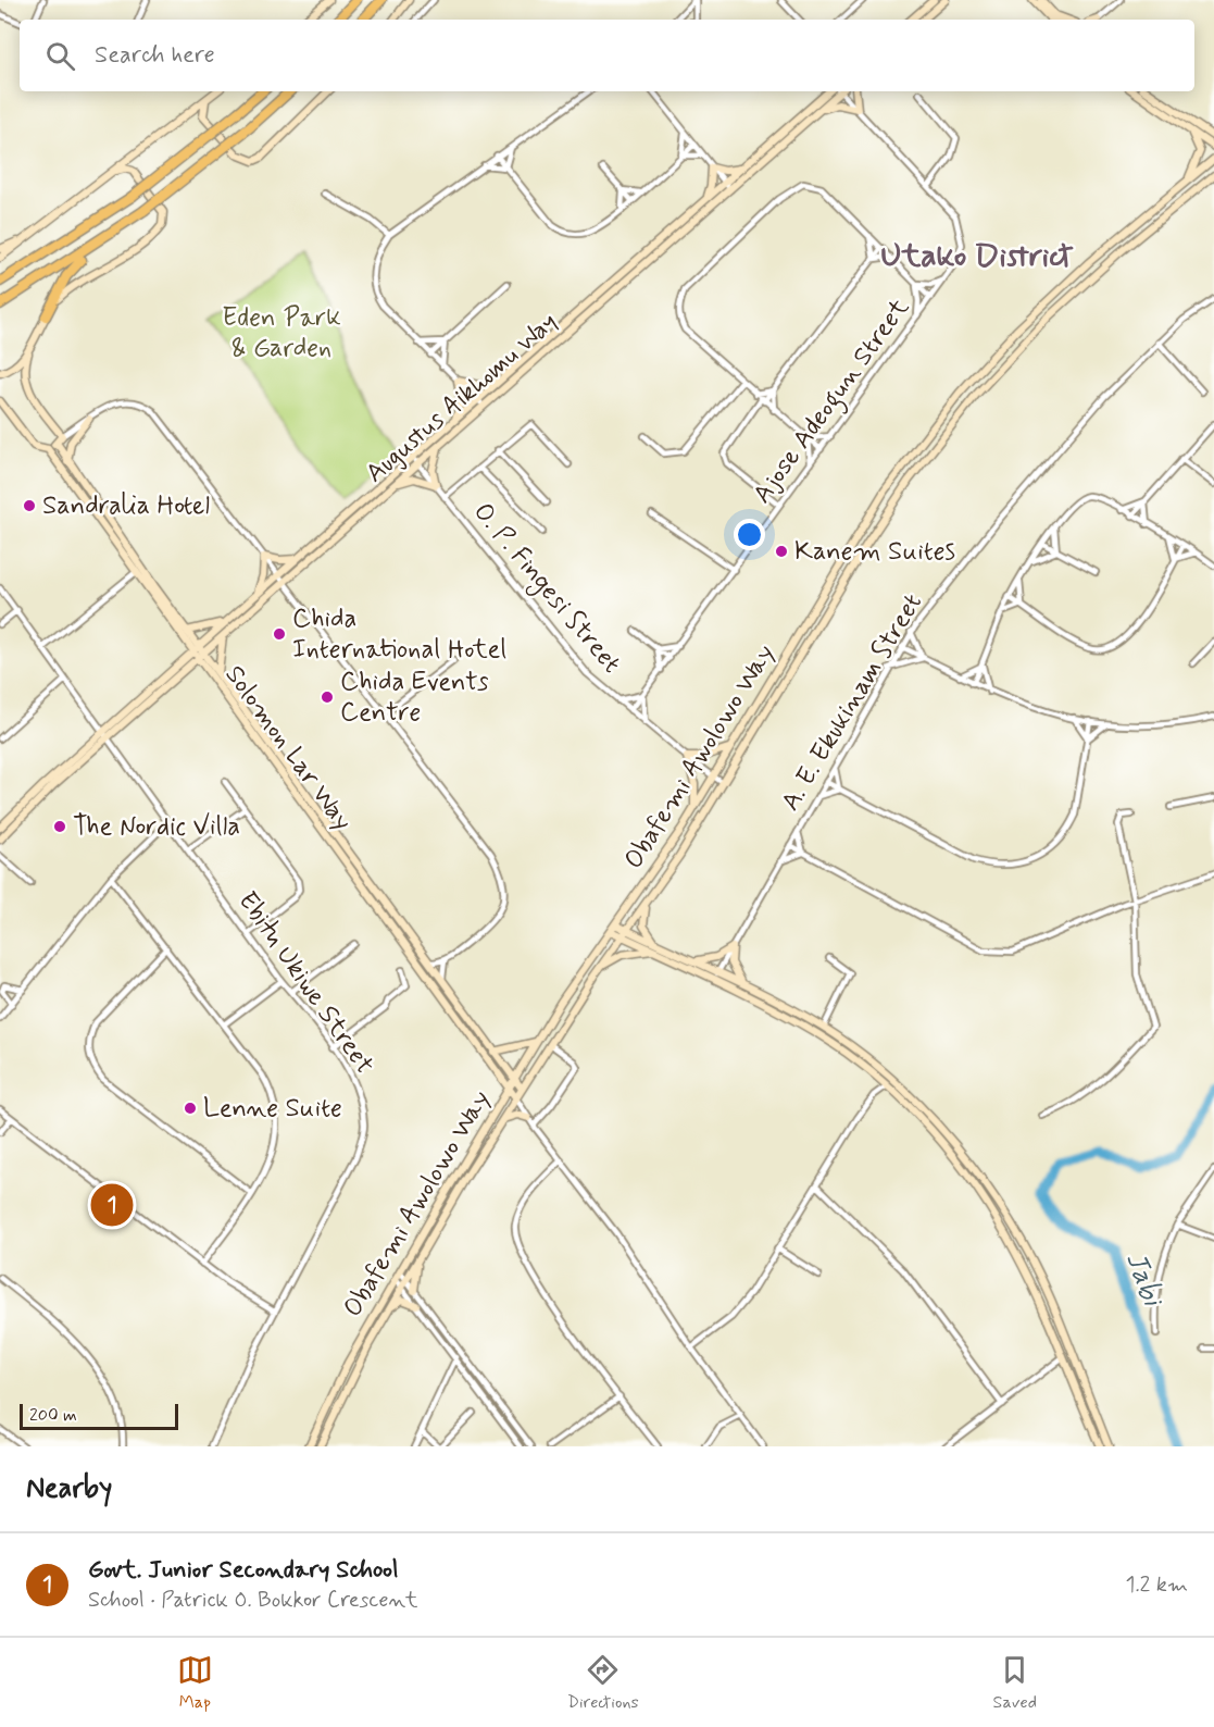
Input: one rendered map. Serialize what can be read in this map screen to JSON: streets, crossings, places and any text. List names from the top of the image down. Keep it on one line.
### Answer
{"streets":{"street":["Augustus Aikhomu Way","Ajose Adeogun Street","O. P. Fingesi Street","A. E. Ekukinam Street","Solomon Lar Way","Obafemi Awolowo Way","Ebitu Ukiwe Street"]},"crossings":[["Augustus Aikhomu Way","O. P. Fingesi Street"],["Augustus Aikhomu Way","Solomon Lar Way"],["Augustus Aikhomu Way","Ebitu Ukiwe Street"],["Ajose Adeogun Street","O. P. Fingesi Street"],["O. P. Fingesi Street","Obafemi Awolowo Way"],["Solomon Lar Way","Obafemi Awolowo Way"]],"districts":["Utako District"],"water":["Jabi"],"parks":["Eden Park & Garden"],"places":["Sandralia Hotel","Kanem Suites","Chida International Hotel","Chida Events Centre","The Nordic Villa","Lenne Suite"],"scale_bar":"200 m","page":{"search":"Search here","pins":"1","scale":"200 m","heading":"Nearby","list":[{"mark":"1","name":"Govt. Junior Secondary School","note":"School · Patrick O. Bokkor Crescent","value":"1.2 km"}],"nav":["Map","Directions","Saved"]}}
